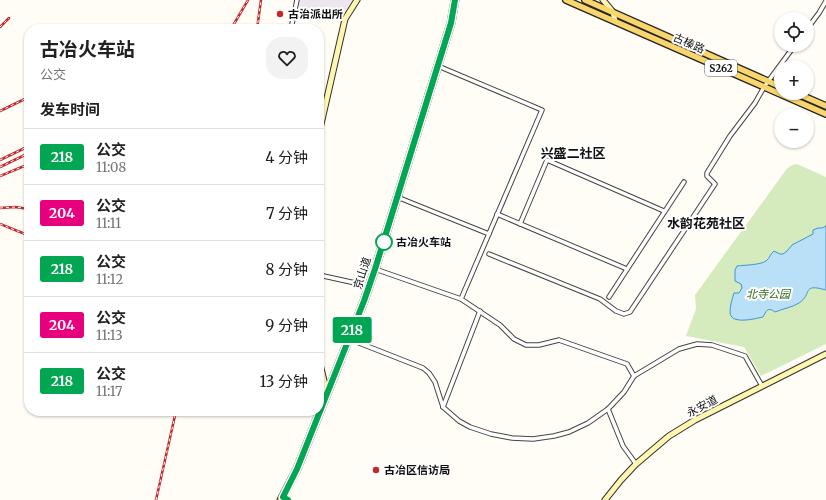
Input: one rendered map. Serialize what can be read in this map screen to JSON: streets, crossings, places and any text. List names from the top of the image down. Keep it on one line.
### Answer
{"streets":{"highway":["京山道"],"main road":["古榛路","S262","永安道"]},"districts":["兴盛二社区","水韵花苑社区"],"parks":["北寺公园"],"places":["古治派出所","古冶火车站","古冶区信访局"],"lines":["bus line 218"],"page":{"on_map":"218","map_buttons":["+","−"],"heading":[["古冶火车站","公交"],"发车时间"],"list":[{"mark":"218","name":"公交","note":"11:08","value":"4 分钟"},{"mark":"204","name":"公交","note":"11:11","value":"7 分钟"},{"mark":"218","name":"公交","note":"11:12","value":"8 分钟"},{"mark":"204","name":"公交","note":"11:13","value":"9 分钟"},{"mark":"218","name":"公交","note":"11:17","value":"13 分钟"}]}}
